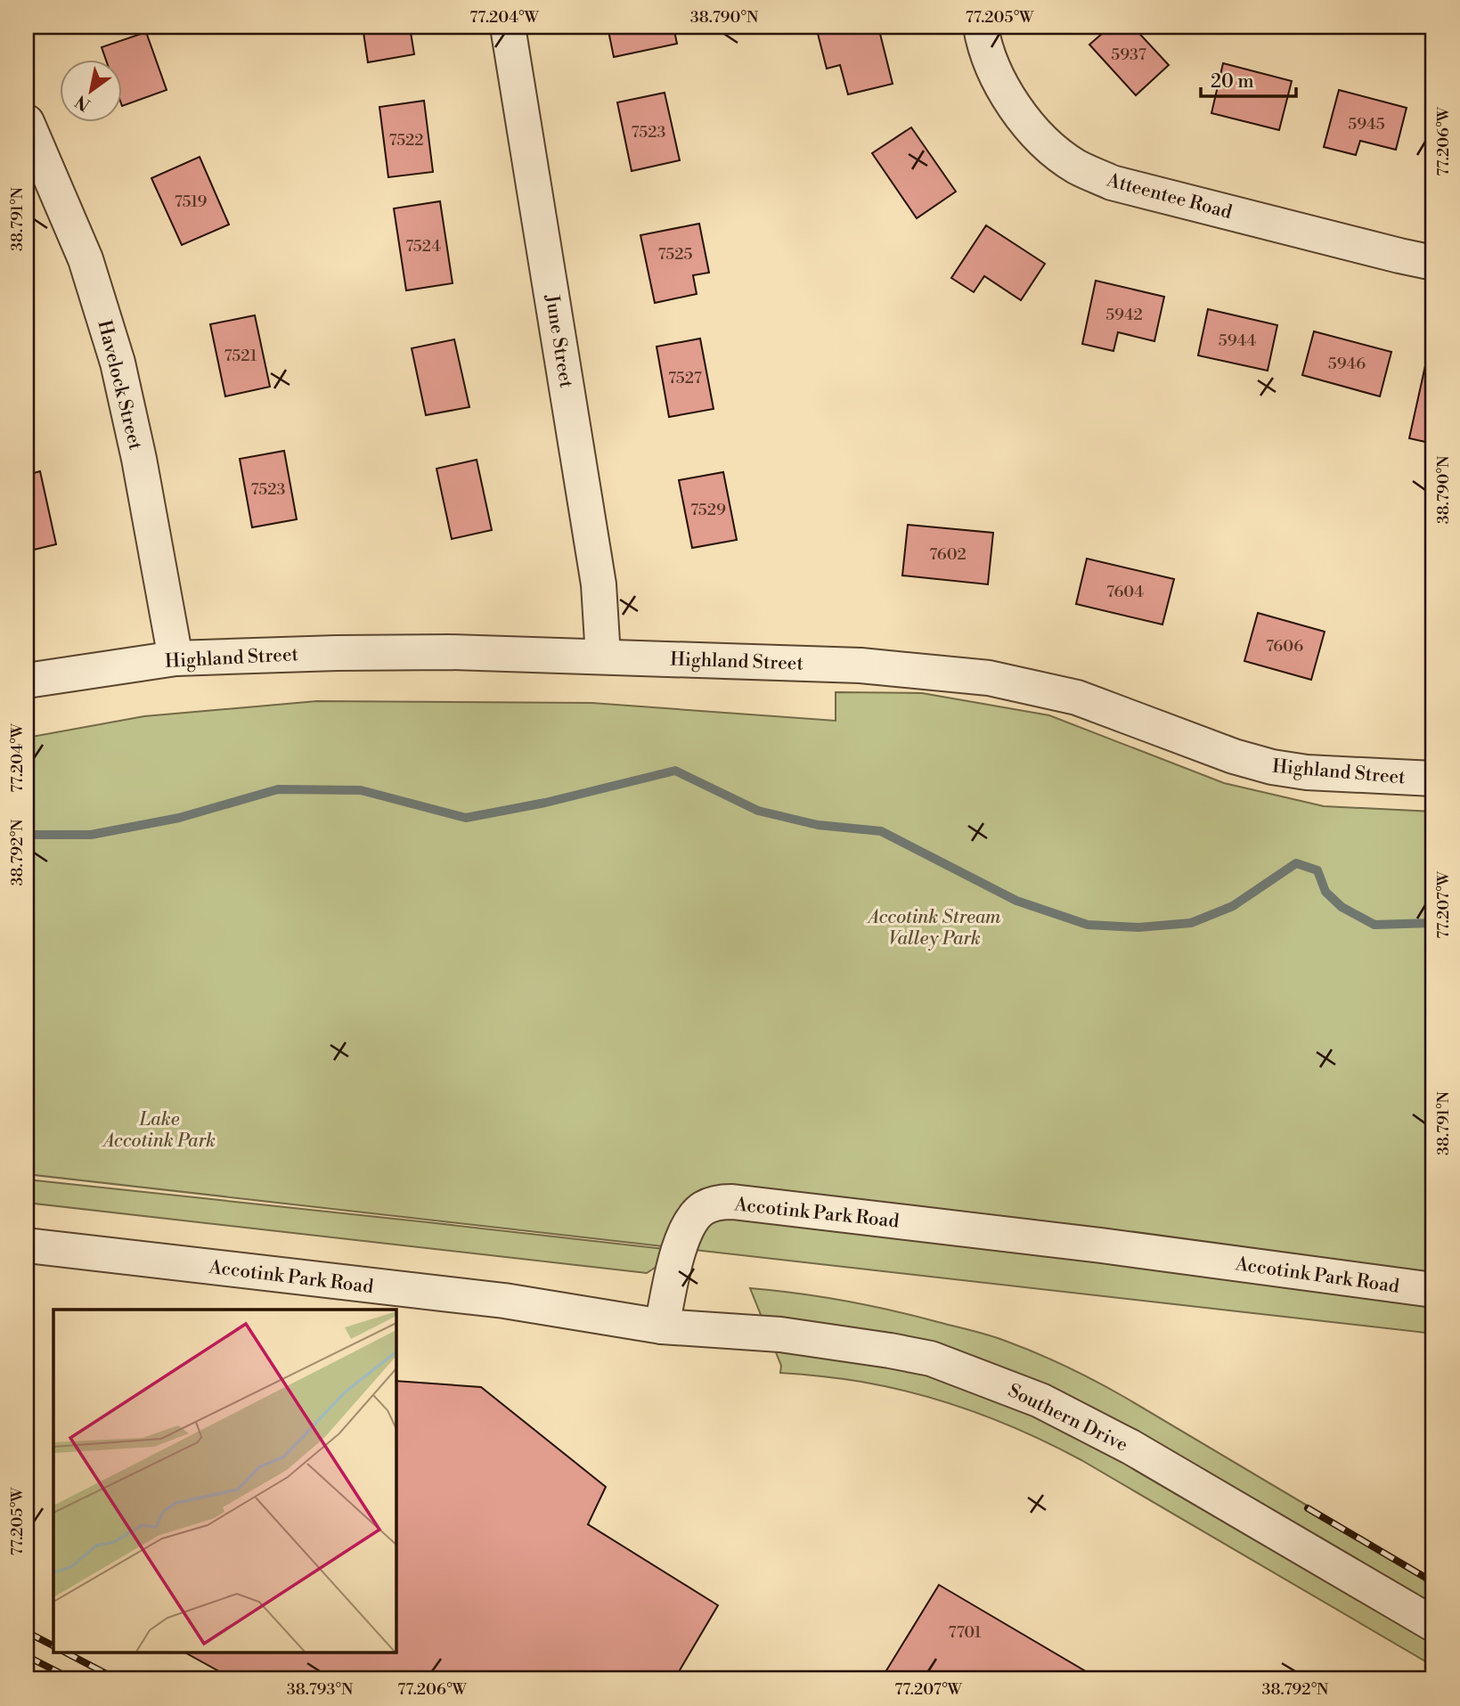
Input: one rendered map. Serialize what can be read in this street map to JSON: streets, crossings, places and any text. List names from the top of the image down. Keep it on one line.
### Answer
{"streets":{"street":["Atteentee Road","June Street","Havelock Street","Highland Street","Accotink Park Road","Southern Drive"]},"crossings":[["June Street","Highland Street"],["Havelock Street","Highland Street"],["Accotink Park Road","Southern Drive"]],"parks":["Accotink Stream Valley Park","Lake Accotink Park"],"house_numbers":["5937","5945","7523","7522","7519","7524","7525","5942","5944","7521","5946","7527","7523","7529","7602","7604","7606","7701"],"scale_bar":"20 m","north":"bottom left","coordinates":["77.204°W","38.790°N","77.205°W","77.206°W","38.791°N","38.792°N","77.207°W","38.793°N"]}
